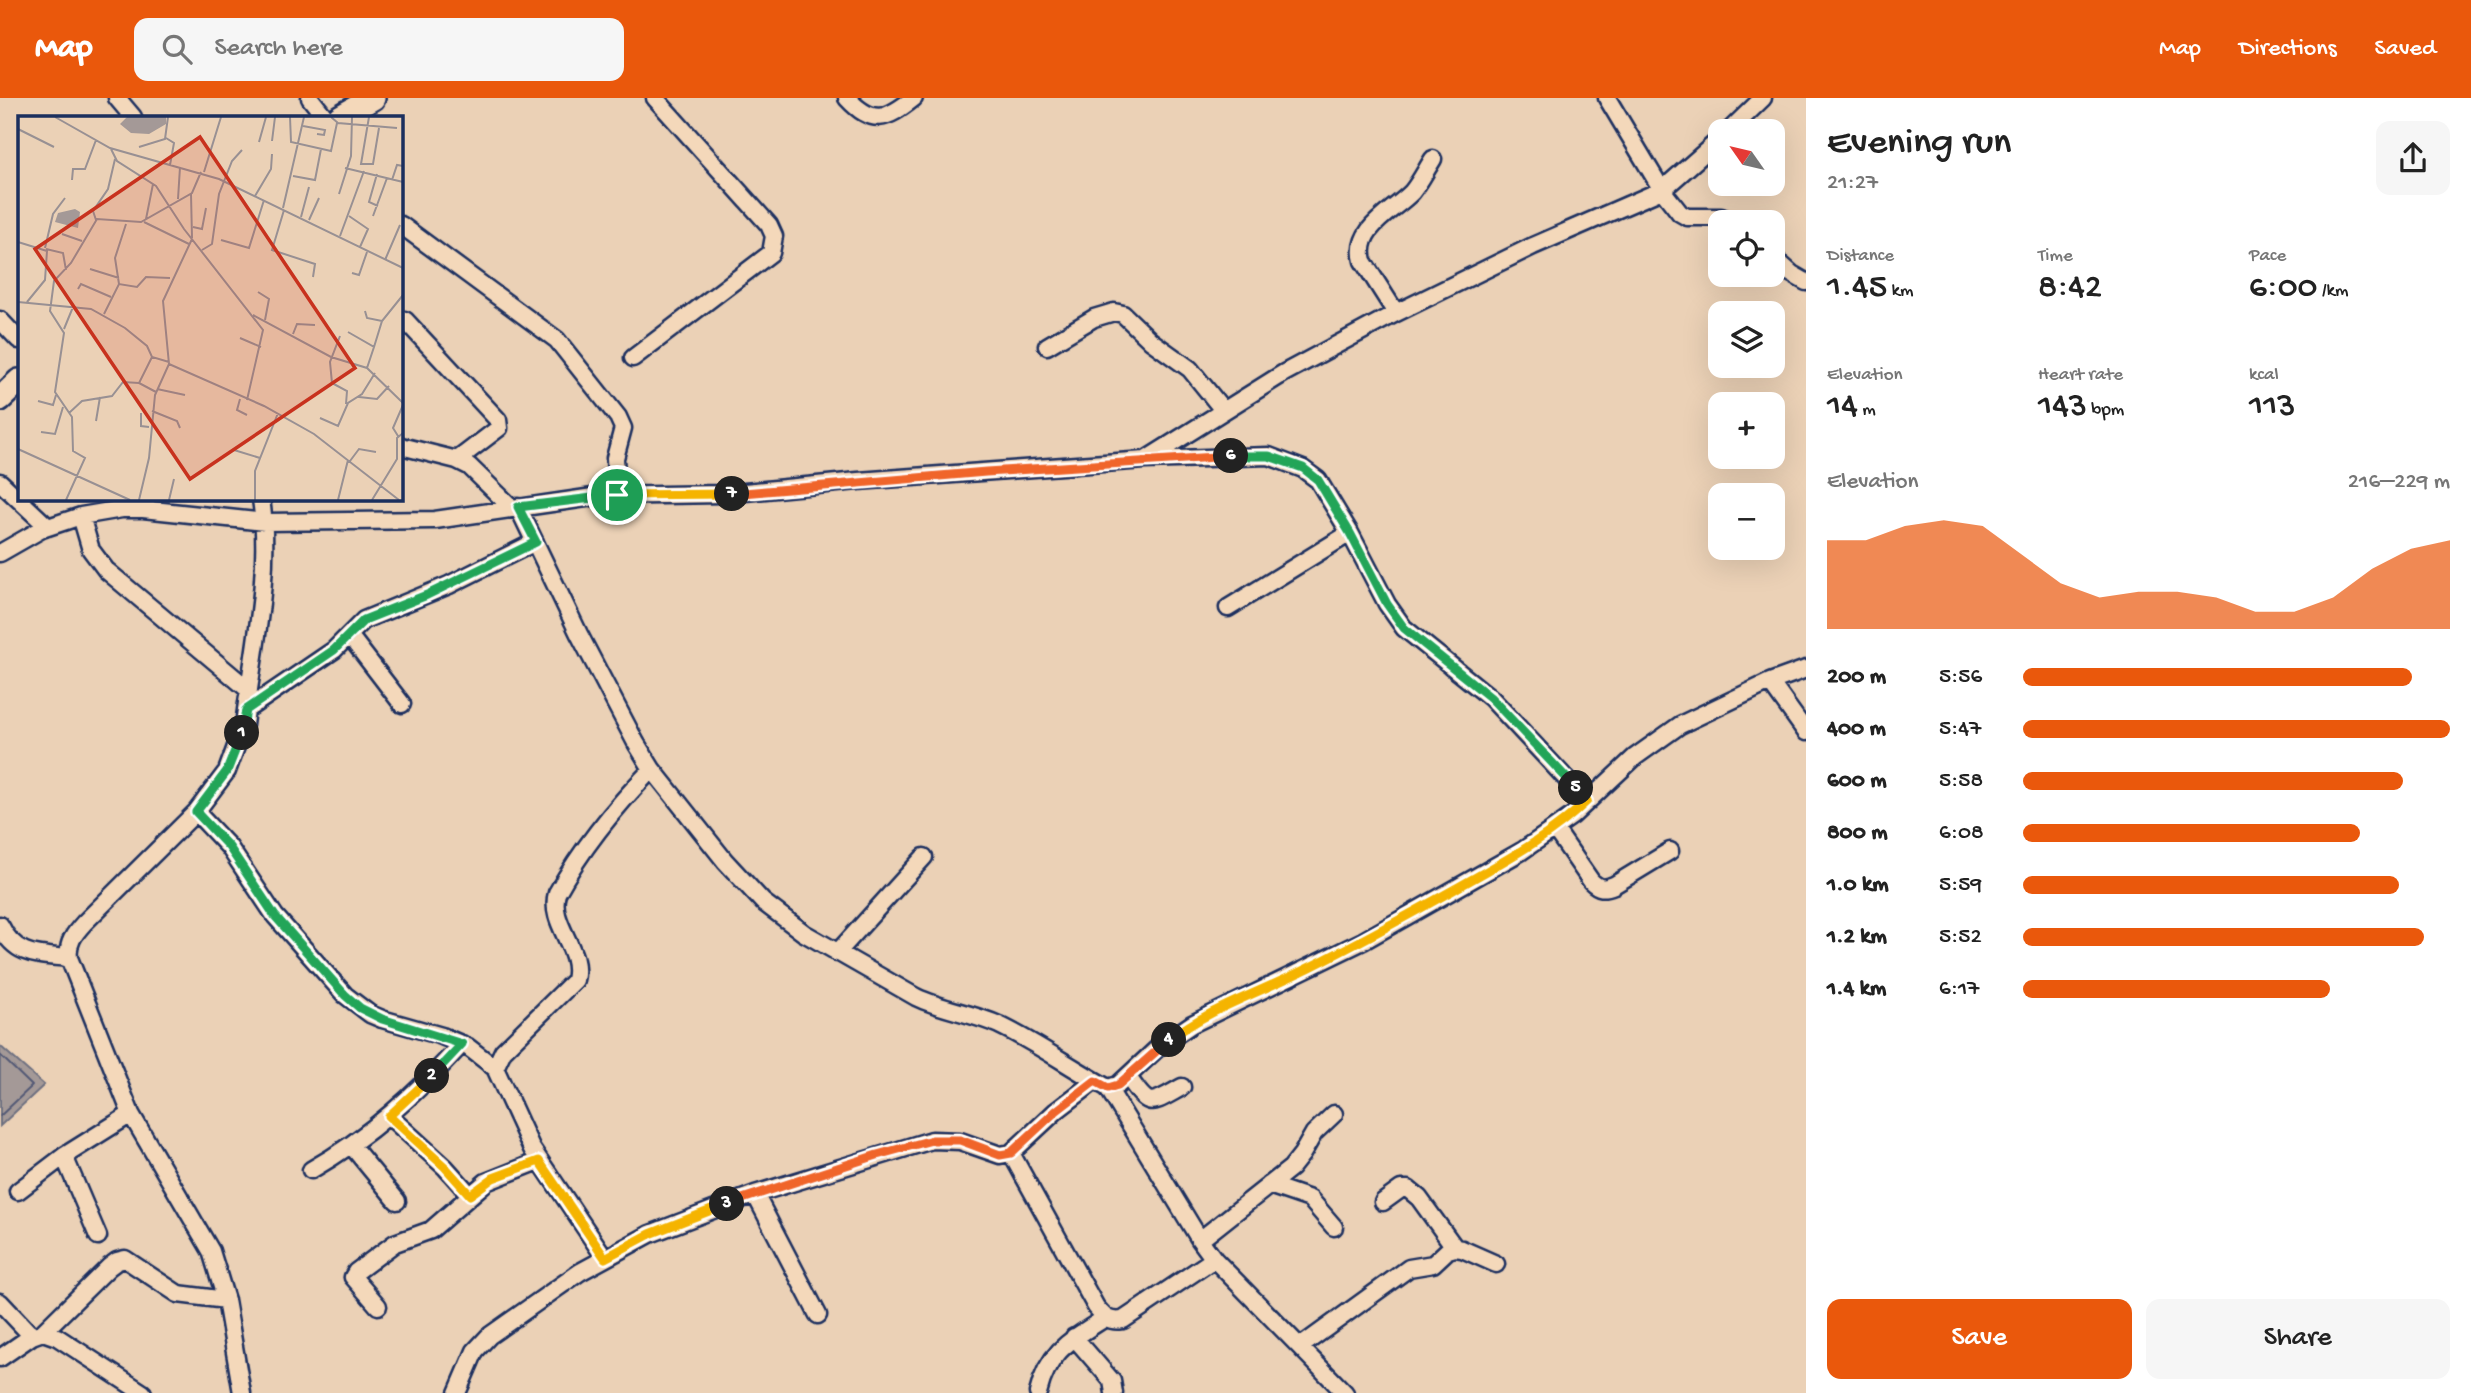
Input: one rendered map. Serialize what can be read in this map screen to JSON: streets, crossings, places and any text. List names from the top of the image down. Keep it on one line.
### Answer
{"north":"top left","page":{"header":"Map","search":"Search here","nav":["Map","Directions","Saved"],"heading":["Evening run","21:27"],"map_buttons":["+","−"],"stats":[["Distance","1.45 km"],["Time","8:42"],["Pace","6:00 /km"],["Elevation","14 m"],["Heart rate","143 bpm"],["kcal","113"]],"pins":["6","7","1","5","4","2","3"],"chart":["Elevation","216–229 m"],"list":[{"name":"200 m","note":"5:56"},{"name":"400 m","note":"5:47"},{"name":"600 m","note":"5:58"},{"name":"800 m","note":"6:08"},{"name":"1.0 km","note":"5:59"},{"name":"1.2 km","note":"5:52"},{"name":"1.4 km","note":"6:17"}],"buttons":["Save","Share"]}}
